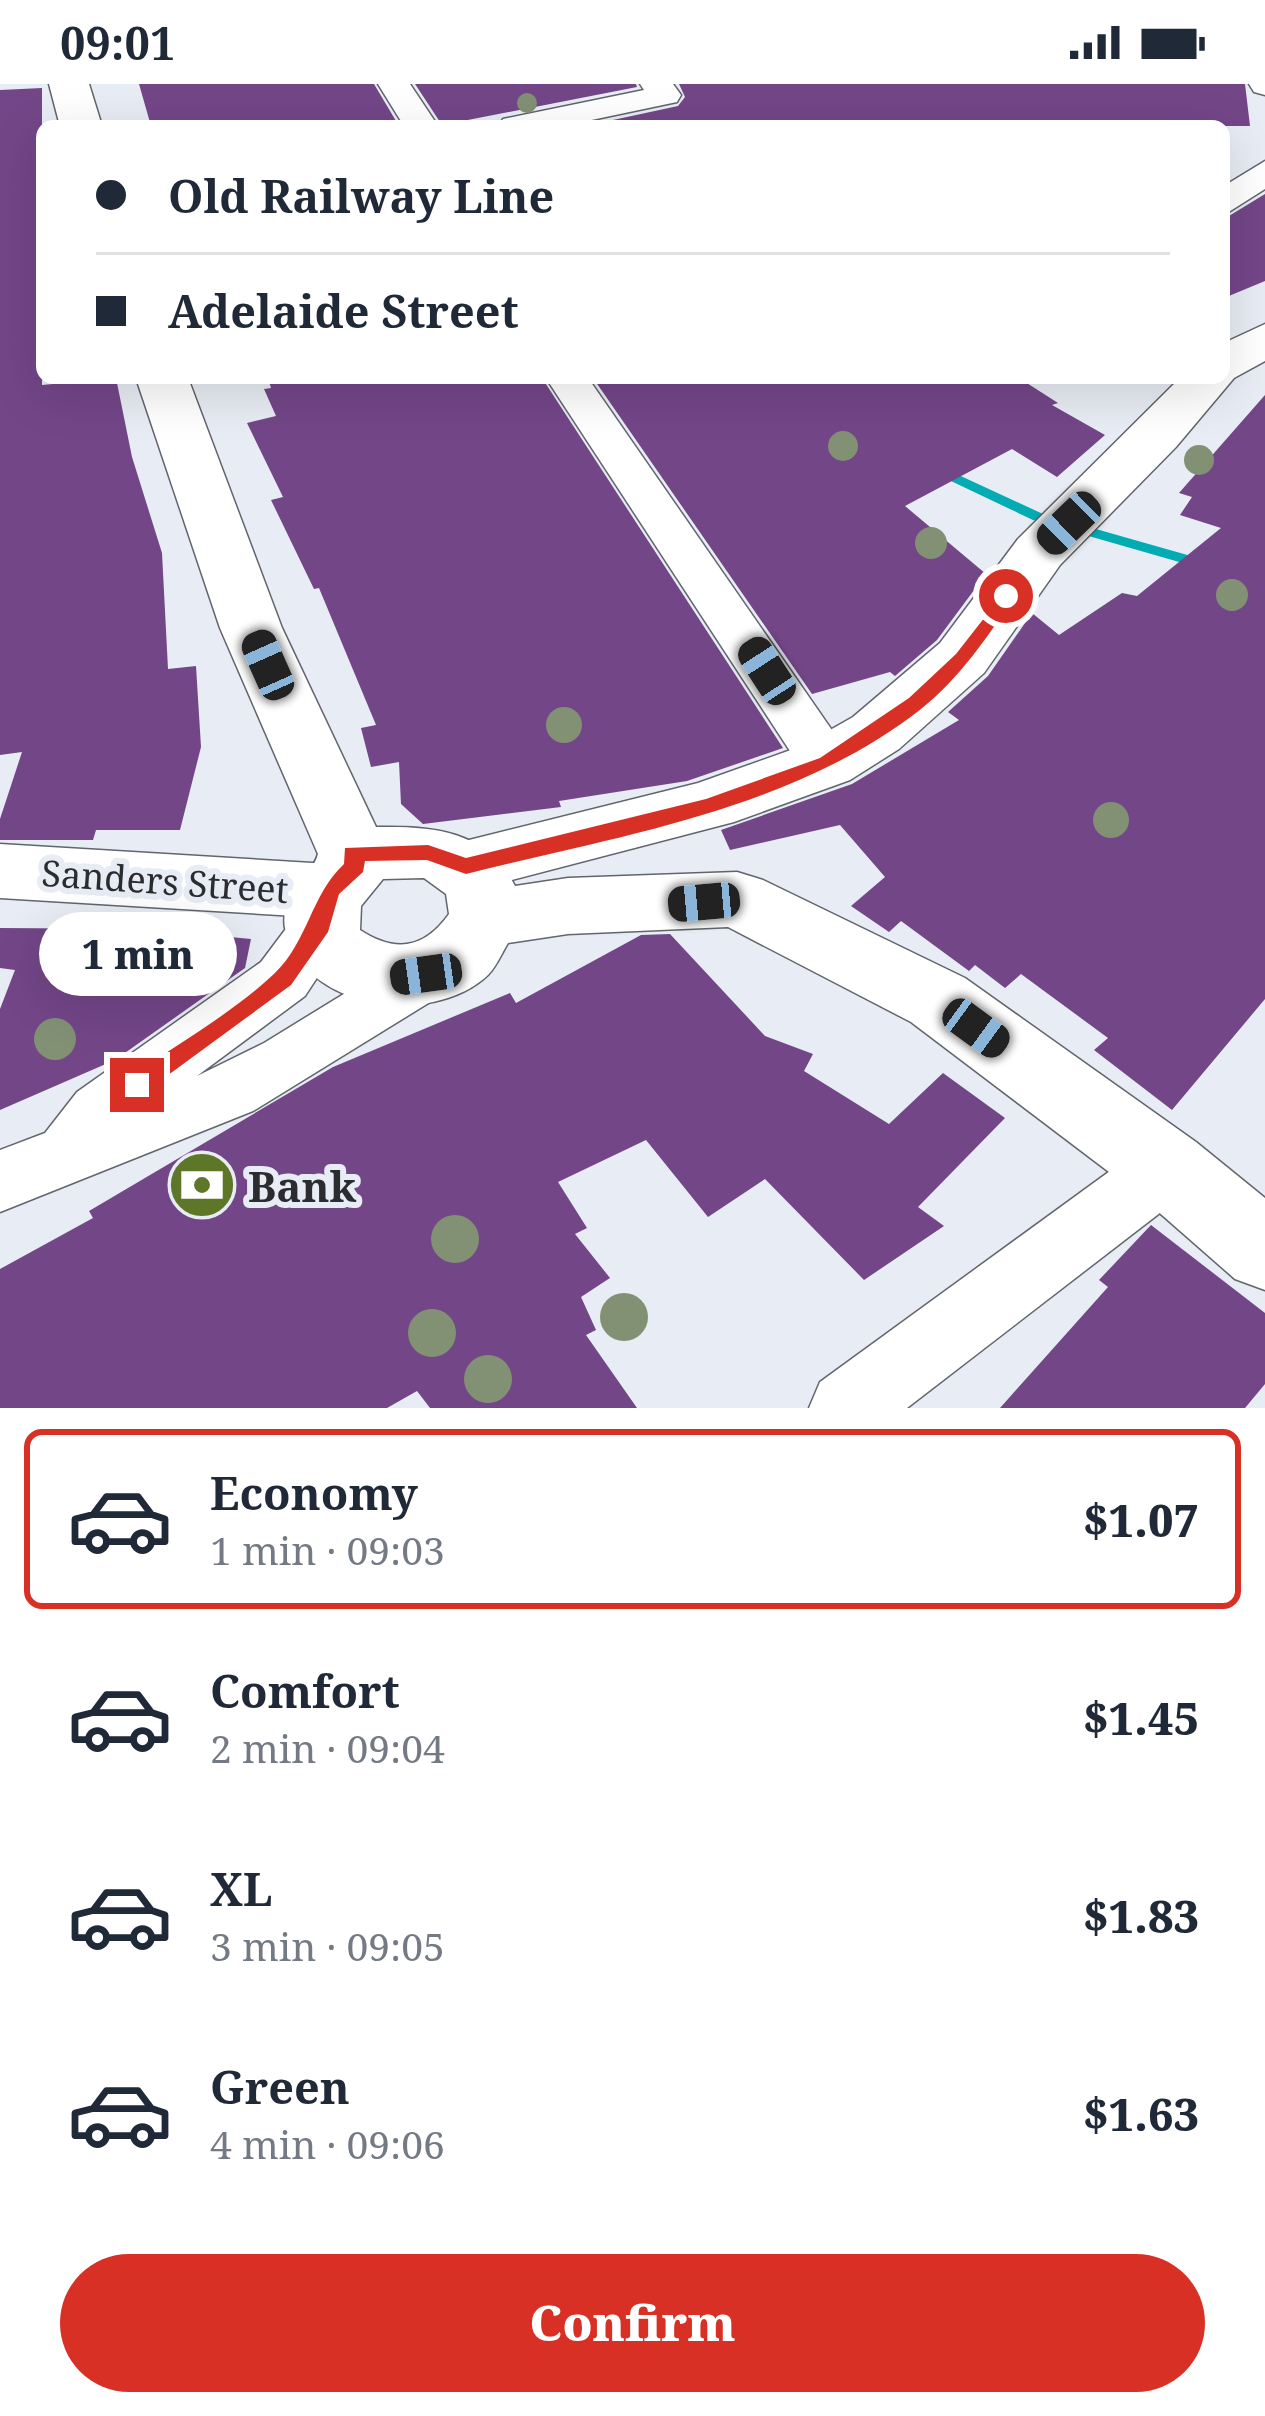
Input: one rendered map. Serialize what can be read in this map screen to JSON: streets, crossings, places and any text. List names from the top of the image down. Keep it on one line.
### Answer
{"streets":{"main road":["Sanders Street"]},"places":{"bank":["Bank"]},"page":{"status":"09:01","banner":["Old Railway Line","Adelaide Street"],"bubble":"1 min","list":[{"name":"Economy","note":"1 min · 09:03","value":"$1.07"},{"name":"Comfort","note":"2 min · 09:04","value":"$1.45"},{"name":"XL","note":"3 min · 09:05","value":"$1.83"},{"name":"Green","note":"4 min · 09:06","value":"$1.63"}],"buttons":"Confirm"}}
